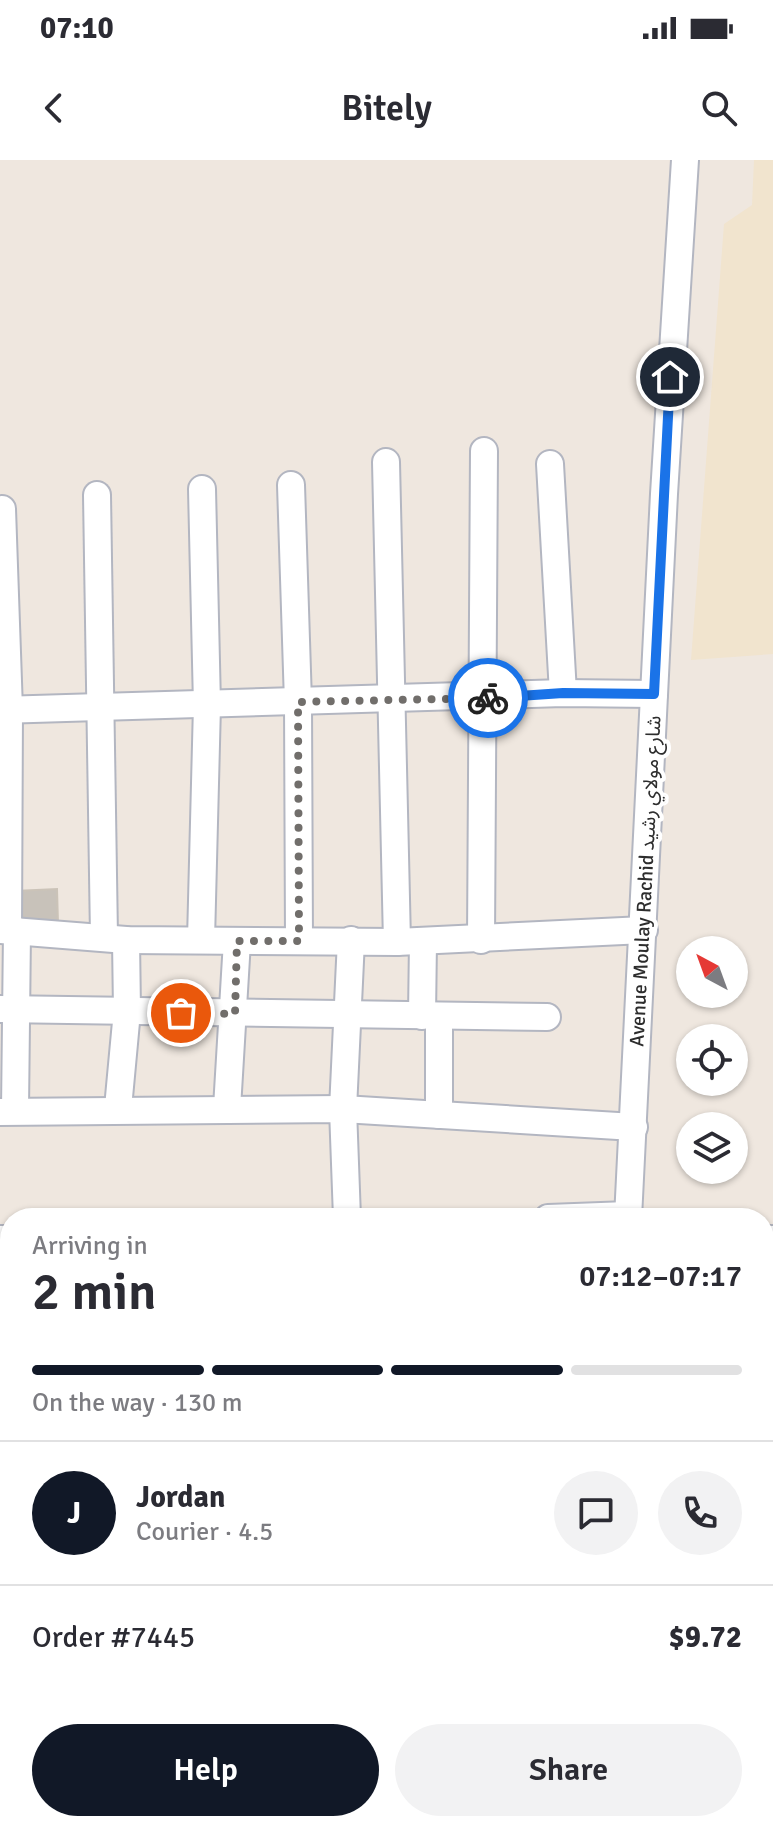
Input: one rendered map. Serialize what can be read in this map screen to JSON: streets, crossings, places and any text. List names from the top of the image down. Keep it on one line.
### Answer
{"streets":{"street":["Avenue Moulay Rachid شارع مولاي رشيد"]},"north":"top left","page":{"status":"07:10","header":"Bitely","heading":["2 min","Arriving in","07:12–07:17"],"panel":["Jordan","Courier · 4.5","Order #7445","$9.72"],"bar":"On the way · 130 m","round":"J","buttons":["Help","Share"]}}
